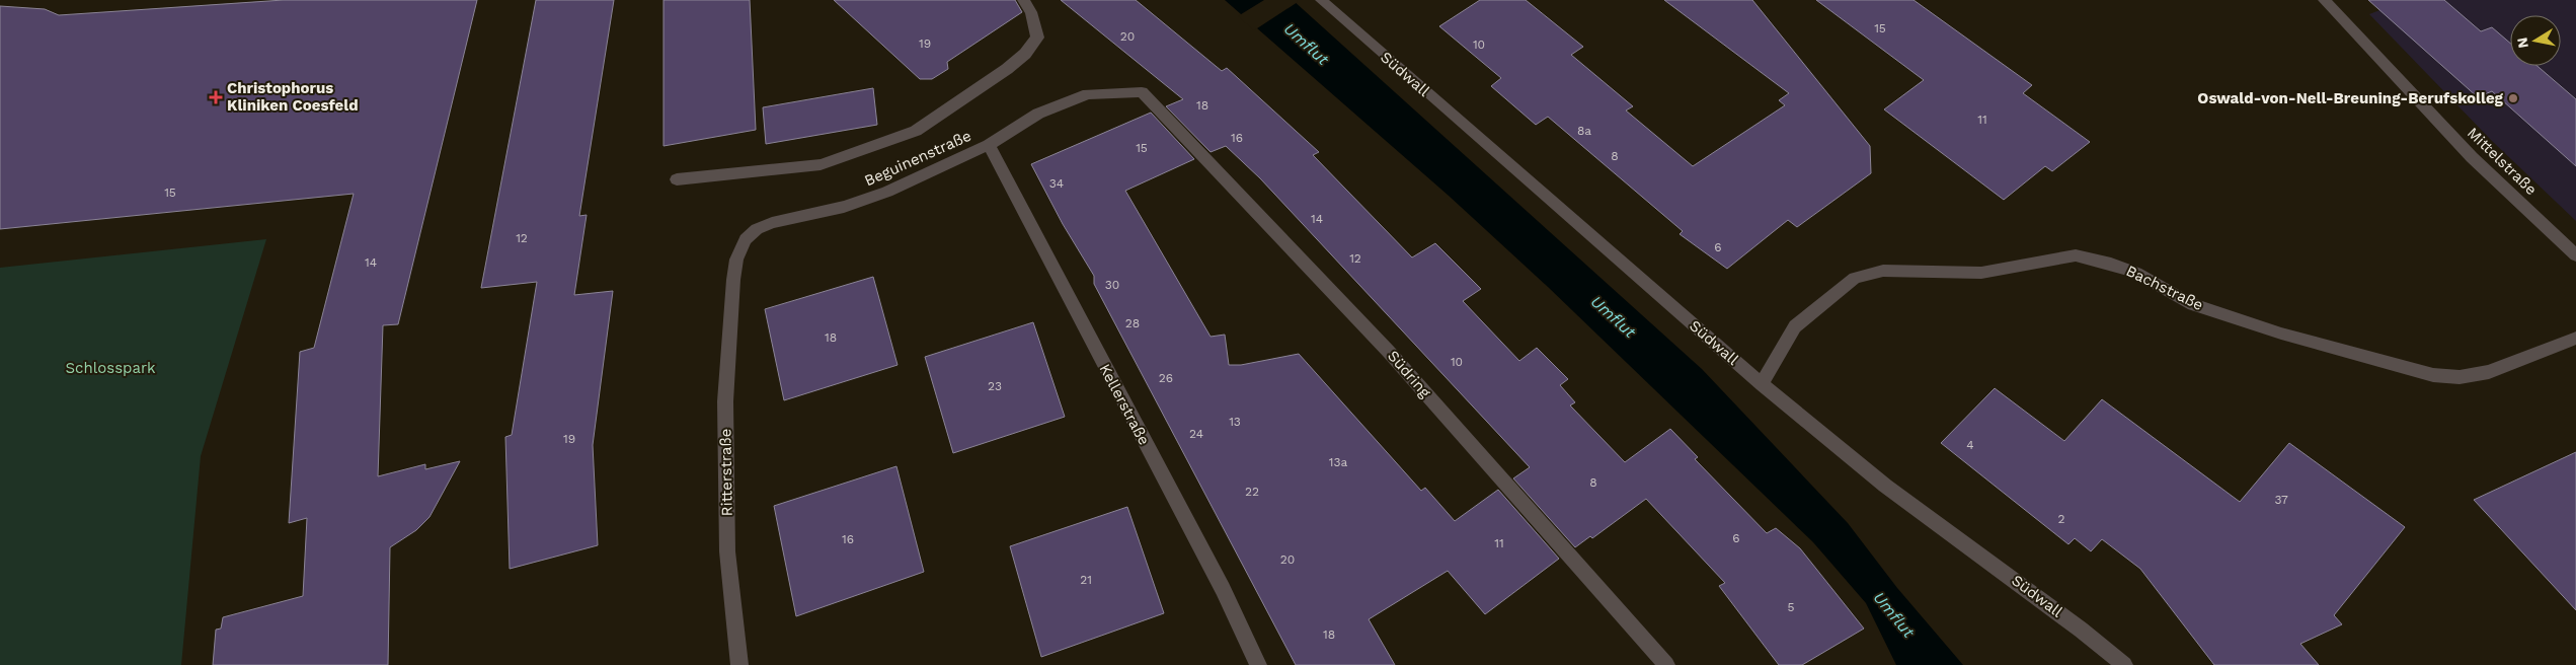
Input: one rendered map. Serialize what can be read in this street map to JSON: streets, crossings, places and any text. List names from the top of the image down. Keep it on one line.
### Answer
{"streets":{"street":["Südwall","Beguinenstraße","Mittelstraße","Bachstraße","Südring","Kellerstraße","Ritterstraße"]},"crossings":[["Südwall","Bachstraße"],["Beguinenstraße","Südring"],["Beguinenstraße","Kellerstraße"],["Beguinenstraße","Ritterstraße"]],"water":["Umflut"],"parks":["Schlosspark"],"places":{"health":["Christophorus Kliniken Coesfeld"],"other":["Oswald-von-Nell-Breuning-Berufskolleg"]},"house_numbers":["15","20","19","10","18","11","8a","16","15","8","34","15","14","12","6","12","14","30","28","18","10","26","23","13","24","19","4","13a","8","22","37","2","6","16","11","20","21","5","18"],"north":"left"}
